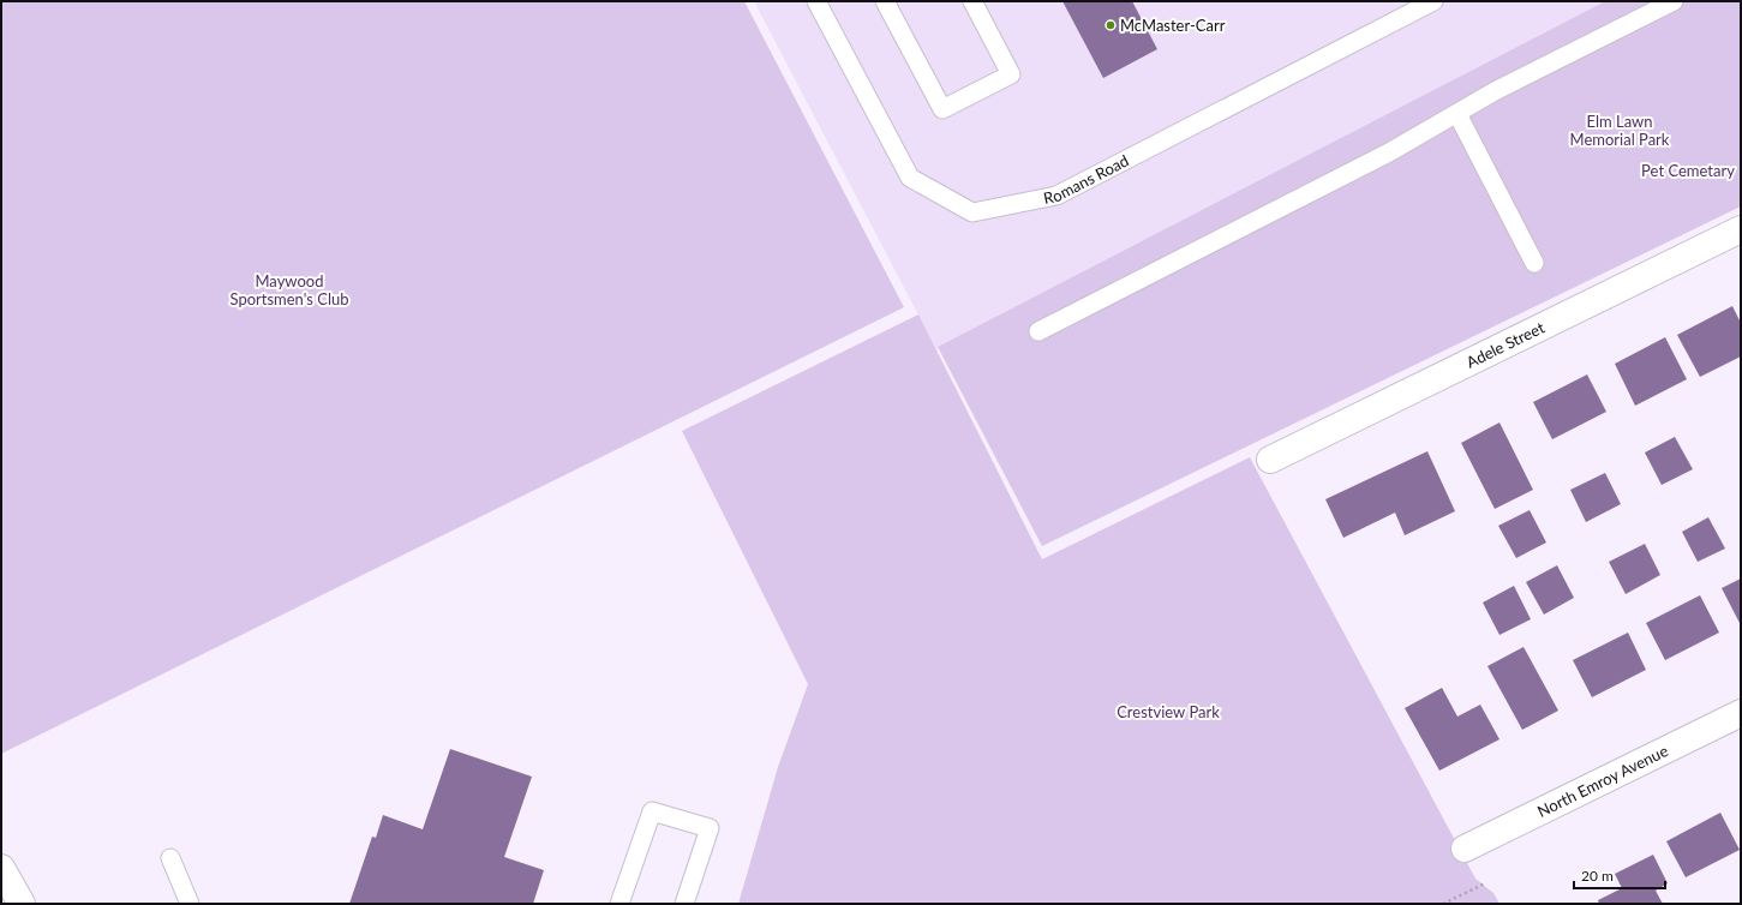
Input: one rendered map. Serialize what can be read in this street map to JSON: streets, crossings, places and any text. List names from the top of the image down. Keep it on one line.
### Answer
{"streets":{"street":["Adele Street","North Emroy Avenue"],"lane":["Romans Road"]},"parks":["Elm Lawn Memorial Park","Pet Cemetary","Maywood Sportsmen's Club","Crestview Park"],"places":["McMaster-Carr"],"scale_bar":"20 m"}
